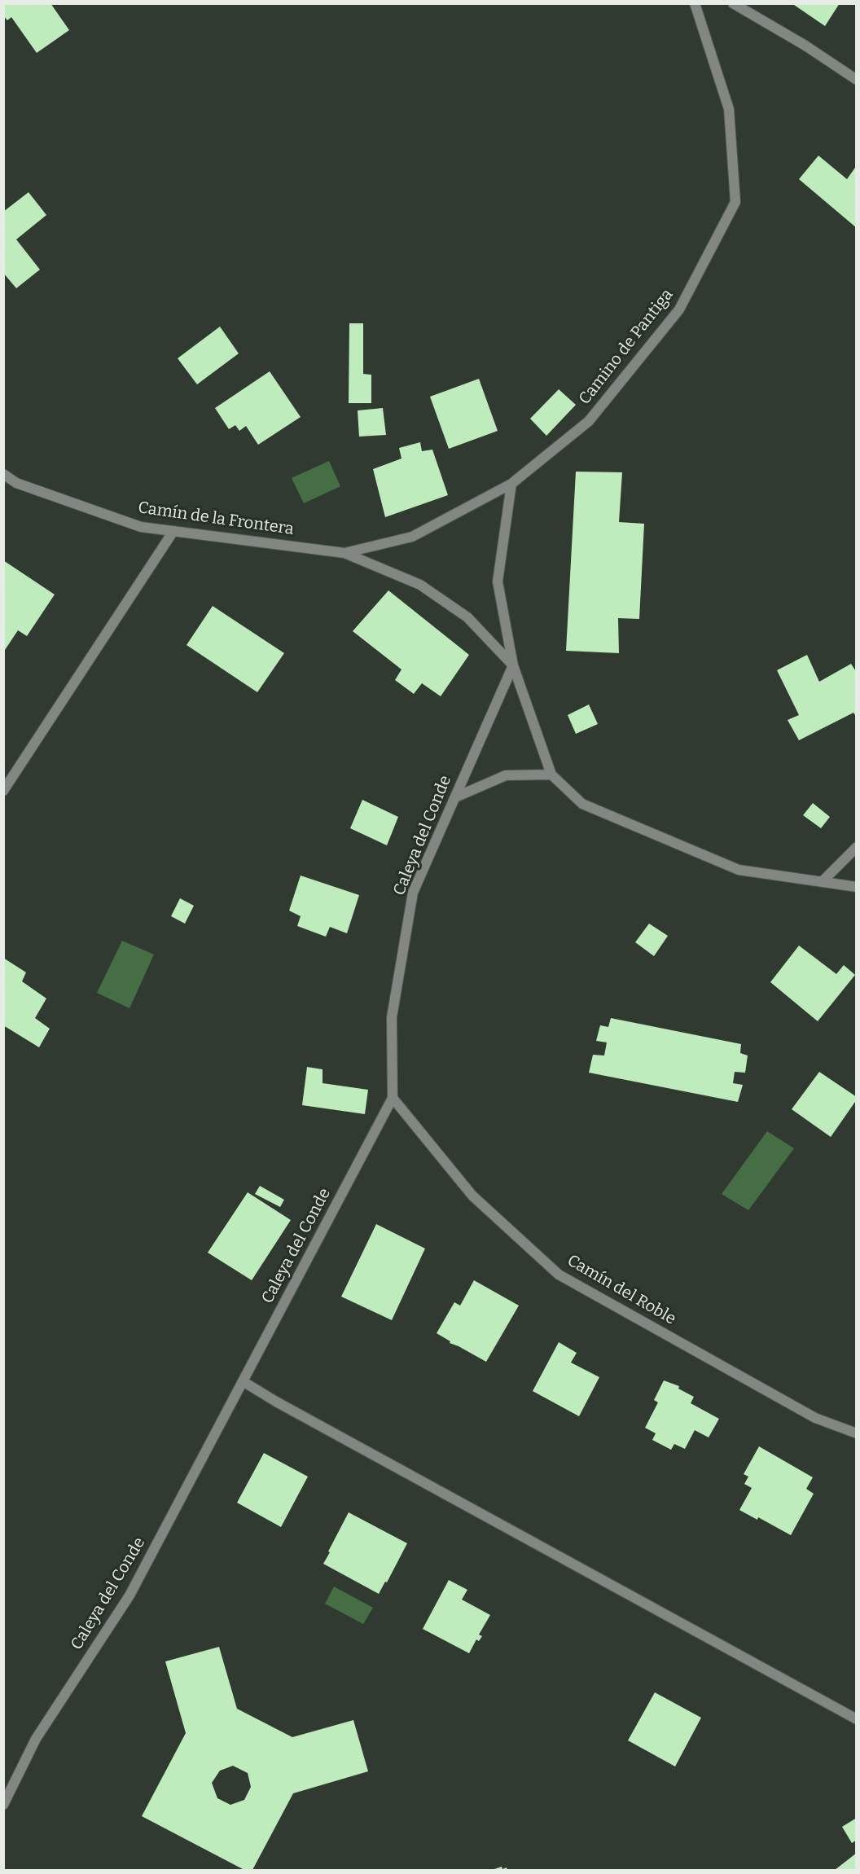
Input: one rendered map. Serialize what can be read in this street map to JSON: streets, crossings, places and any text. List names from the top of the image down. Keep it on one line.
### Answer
{"streets":{"street":["Camino de Pantiga","Camín de la Frontera","Caleya del Conde","Camín del Roble"]},"crossings":[["Camino de Pantiga","Camín de la Frontera"],["Caleya del Conde","Camín del Roble"]]}
